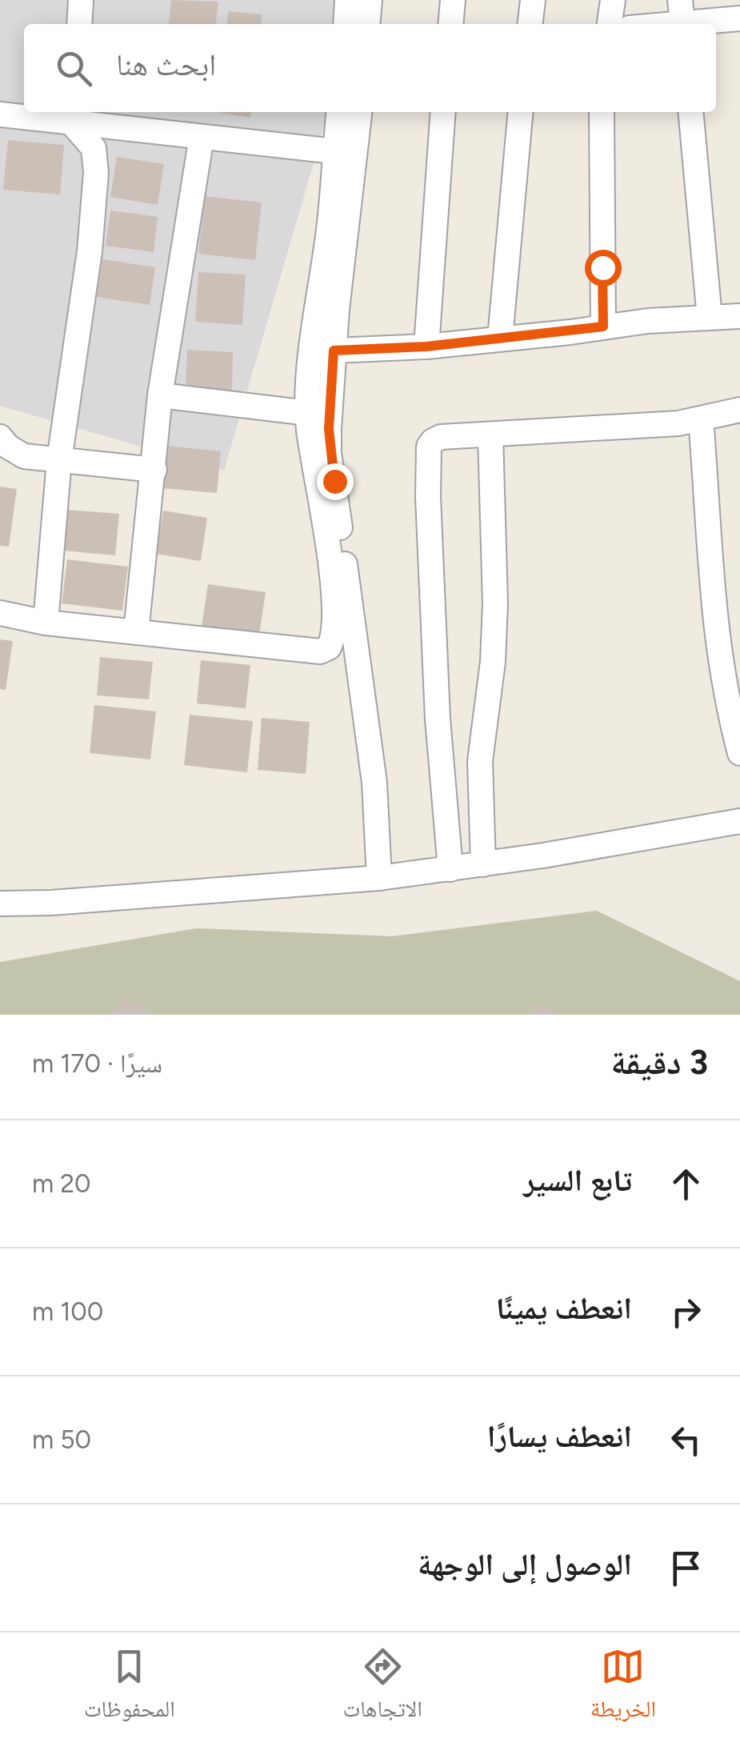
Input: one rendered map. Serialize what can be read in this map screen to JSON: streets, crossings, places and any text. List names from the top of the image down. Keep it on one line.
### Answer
{"page":{"search":"ابحث هنا","heading":["3 دقيقة","سيرًا · 170 m"],"list":[["تابع السير","20 m"],["انعطف يمينًا","100 m"],["انعطف يسارًا","50 m"],"الوصول إلى الوجهة"],"nav":["الخريطة","الاتجاهات","المحفوظات"]}}
